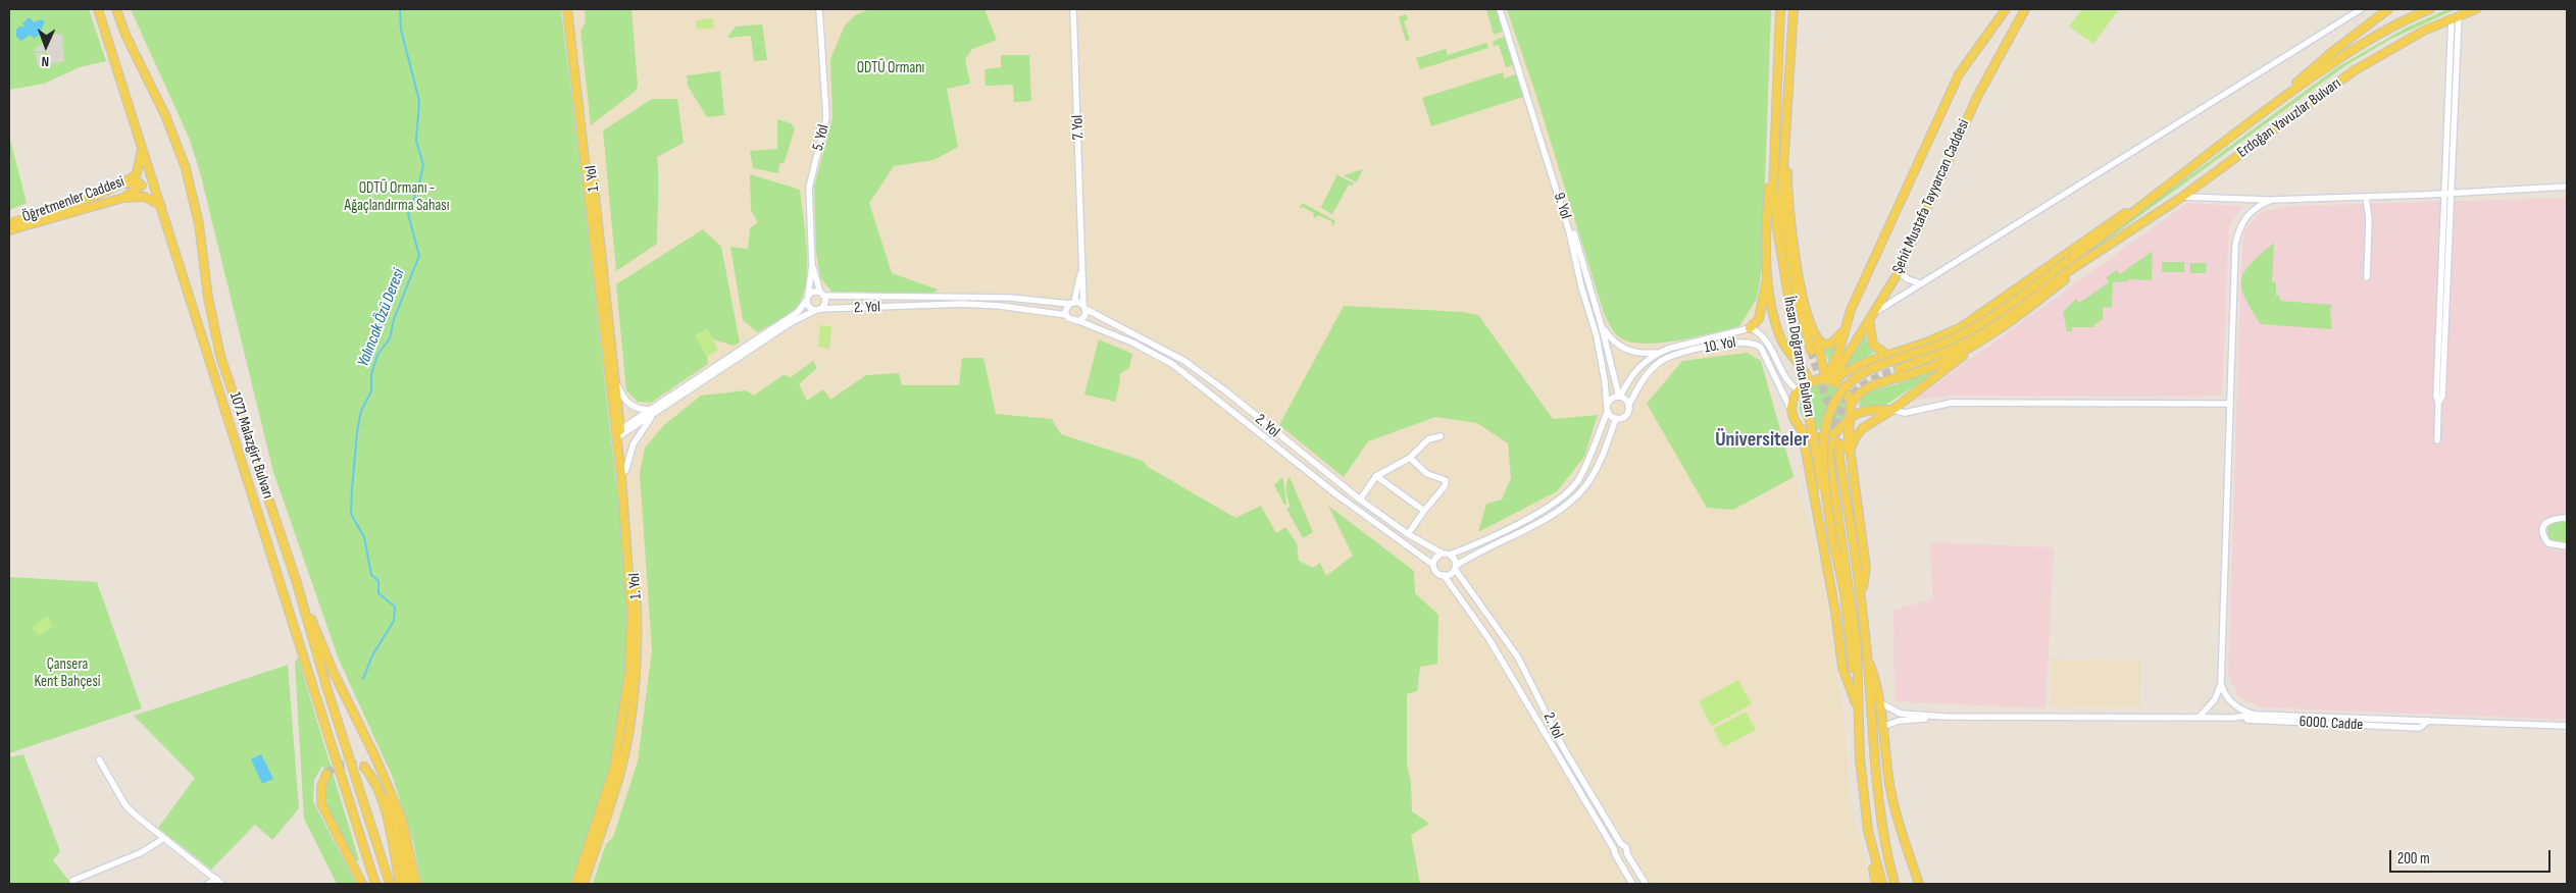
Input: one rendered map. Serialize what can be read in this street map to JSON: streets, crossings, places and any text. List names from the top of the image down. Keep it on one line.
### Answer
{"streets":{"main road":["Erdoğan Yavuzlar Bulvarı","1. Yol","Şehit Mustafa Tayyarcan Caddesi","Öğretmenler Caddesi","İhsan Doğramacı Bulvarı","1071 Malazgirt Bulvarı"],"street":["7. Yol","5. Yol","9. Yol","2. Yol","10. Yol","6000. Cadde"]},"crossings":[["Erdoğan Yavuzlar Bulvarı","Şehit Mustafa Tayyarcan Caddesi"],["Erdoğan Yavuzlar Bulvarı","10. Yol"],["Erdoğan Yavuzlar Bulvarı","İhsan Doğramacı Bulvarı"],["7. Yol","2. Yol"],["5. Yol","2. Yol"],["1. Yol","2. Yol"],["Şehit Mustafa Tayyarcan Caddesi","10. Yol"],["Şehit Mustafa Tayyarcan Caddesi","İhsan Doğramacı Bulvarı"],["Öğretmenler Caddesi","1071 Malazgirt Bulvarı"],["9. Yol","10. Yol"],["2. Yol","10. Yol"],["10. Yol","İhsan Doğramacı Bulvarı"]],"districts":["Üniversiteler"],"water":["Yalıncak Özü Deresi"],"parks":["ODTÜ Ormanı","ODTÜ Ormanı - Ağaçlandırma Sahası","Çansera Kent Bahçesi"],"scale_bar":"200 m","north":"bottom"}
